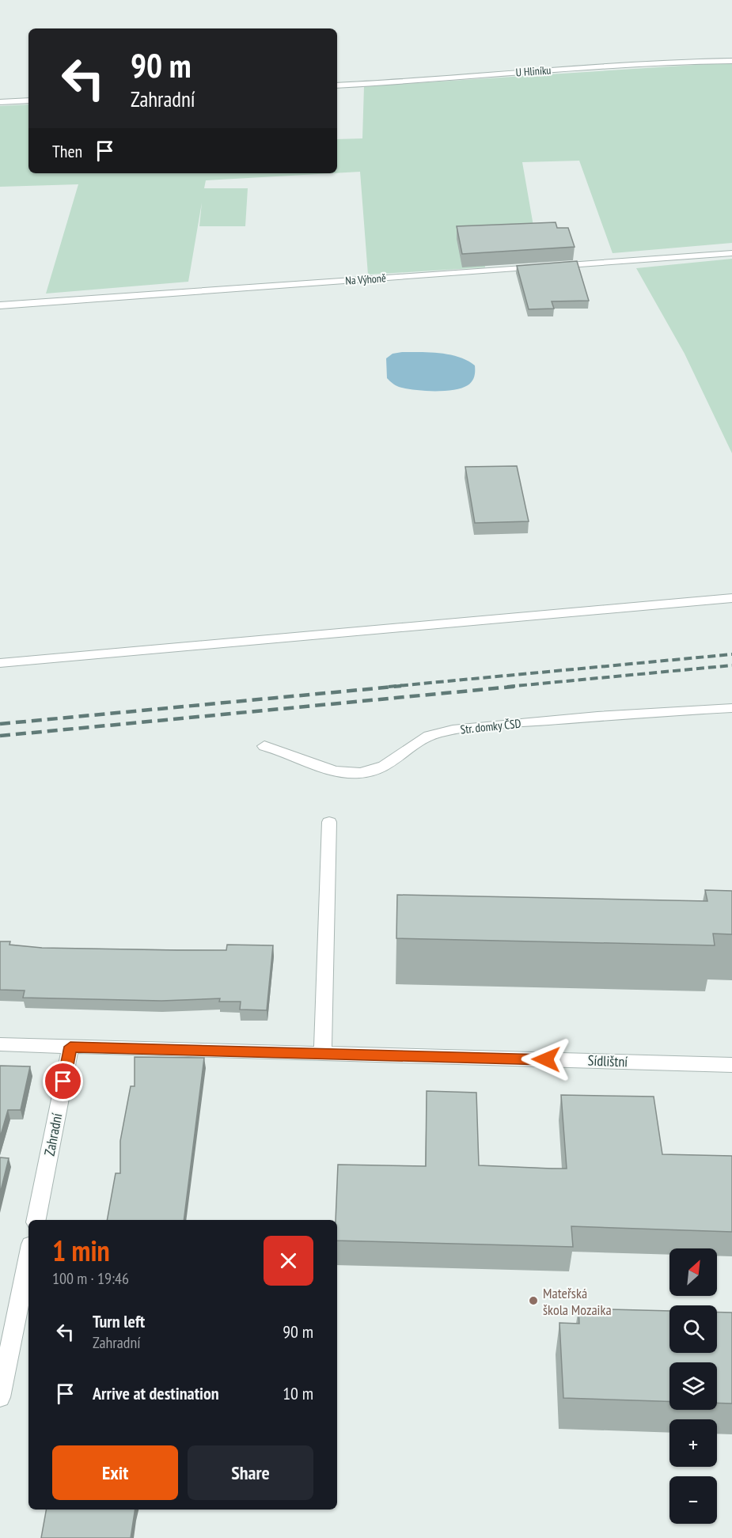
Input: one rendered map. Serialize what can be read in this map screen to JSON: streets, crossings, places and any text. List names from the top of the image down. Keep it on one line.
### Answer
{"streets":{"street":["U Hliníku","Na Výhoně","Str. domky ČSD","Sídlištní","Zahradní"]},"crossings":[["Sídlištní","Zahradní"]],"places":["Mateřská škola Mozaika"],"north":"top right","page":{"turn":["90 m","Zahradní"],"then":"Then","heading":["1 min","100 m · 19:46"],"map_buttons":["+","−"],"list":[{"name":"Turn left","note":"Zahradní","value":"90 m"},{"name":"Arrive at destination","value":"10 m"}],"buttons":["Exit","Share"]}}
